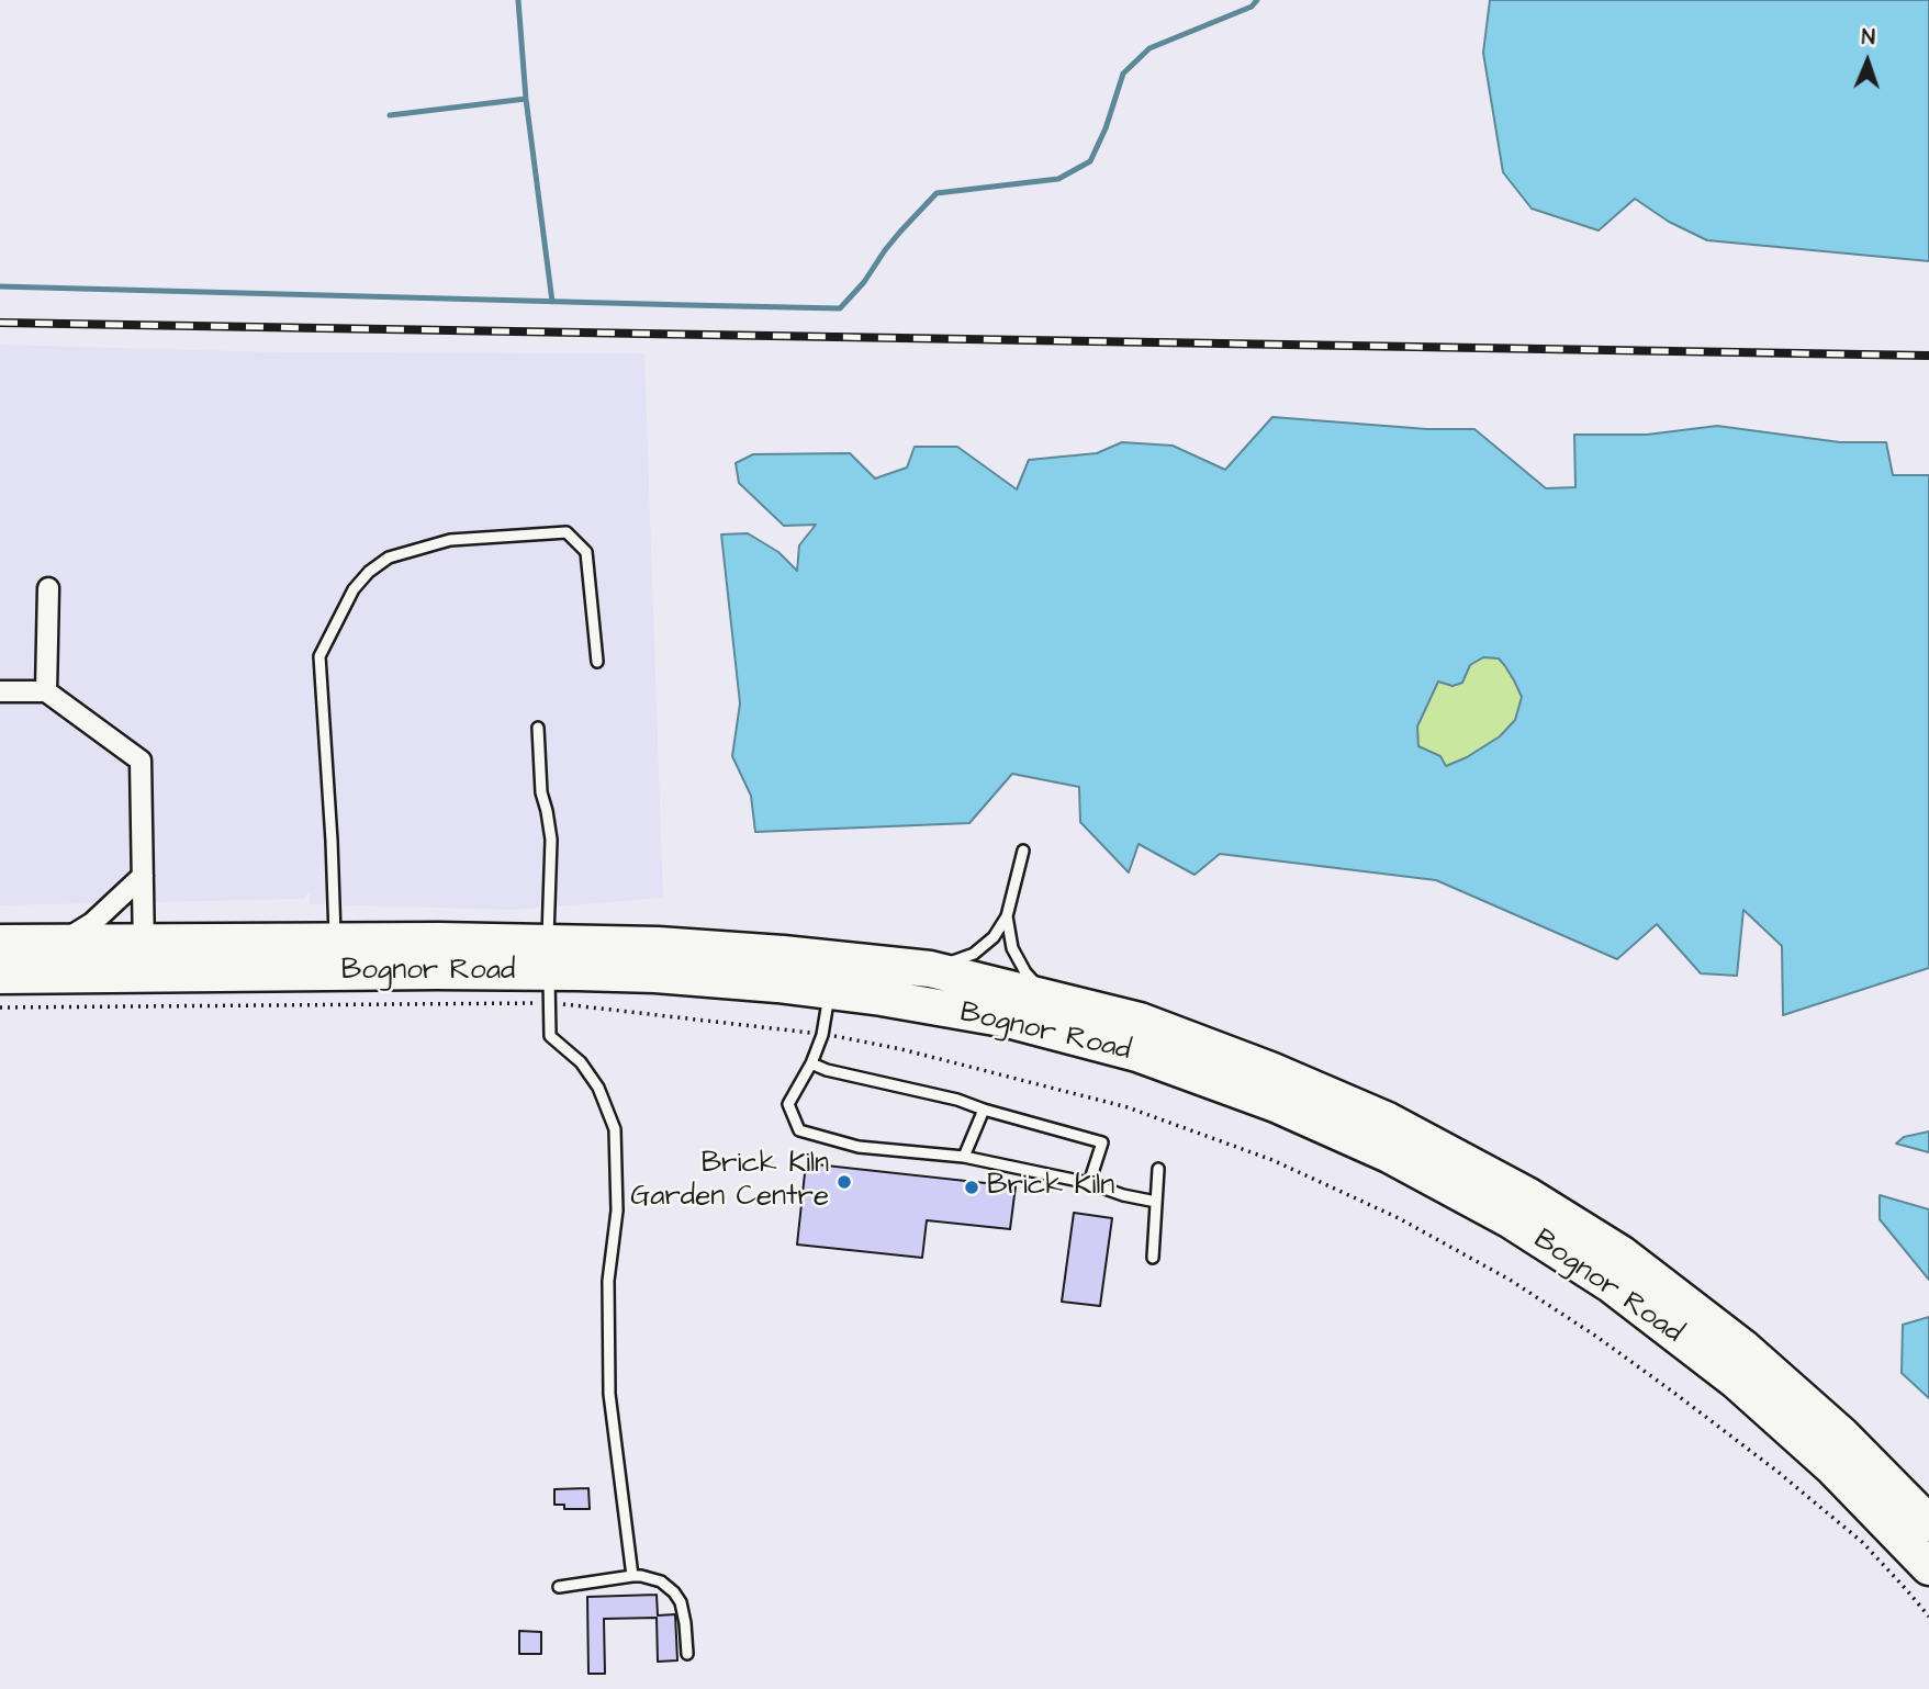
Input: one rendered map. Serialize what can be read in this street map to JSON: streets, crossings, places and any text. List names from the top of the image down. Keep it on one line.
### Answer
{"streets":{"highway":["Bognor Road"]},"places":["Brick Kiln Garden Centre","Brick Kiln"],"north":"top"}
